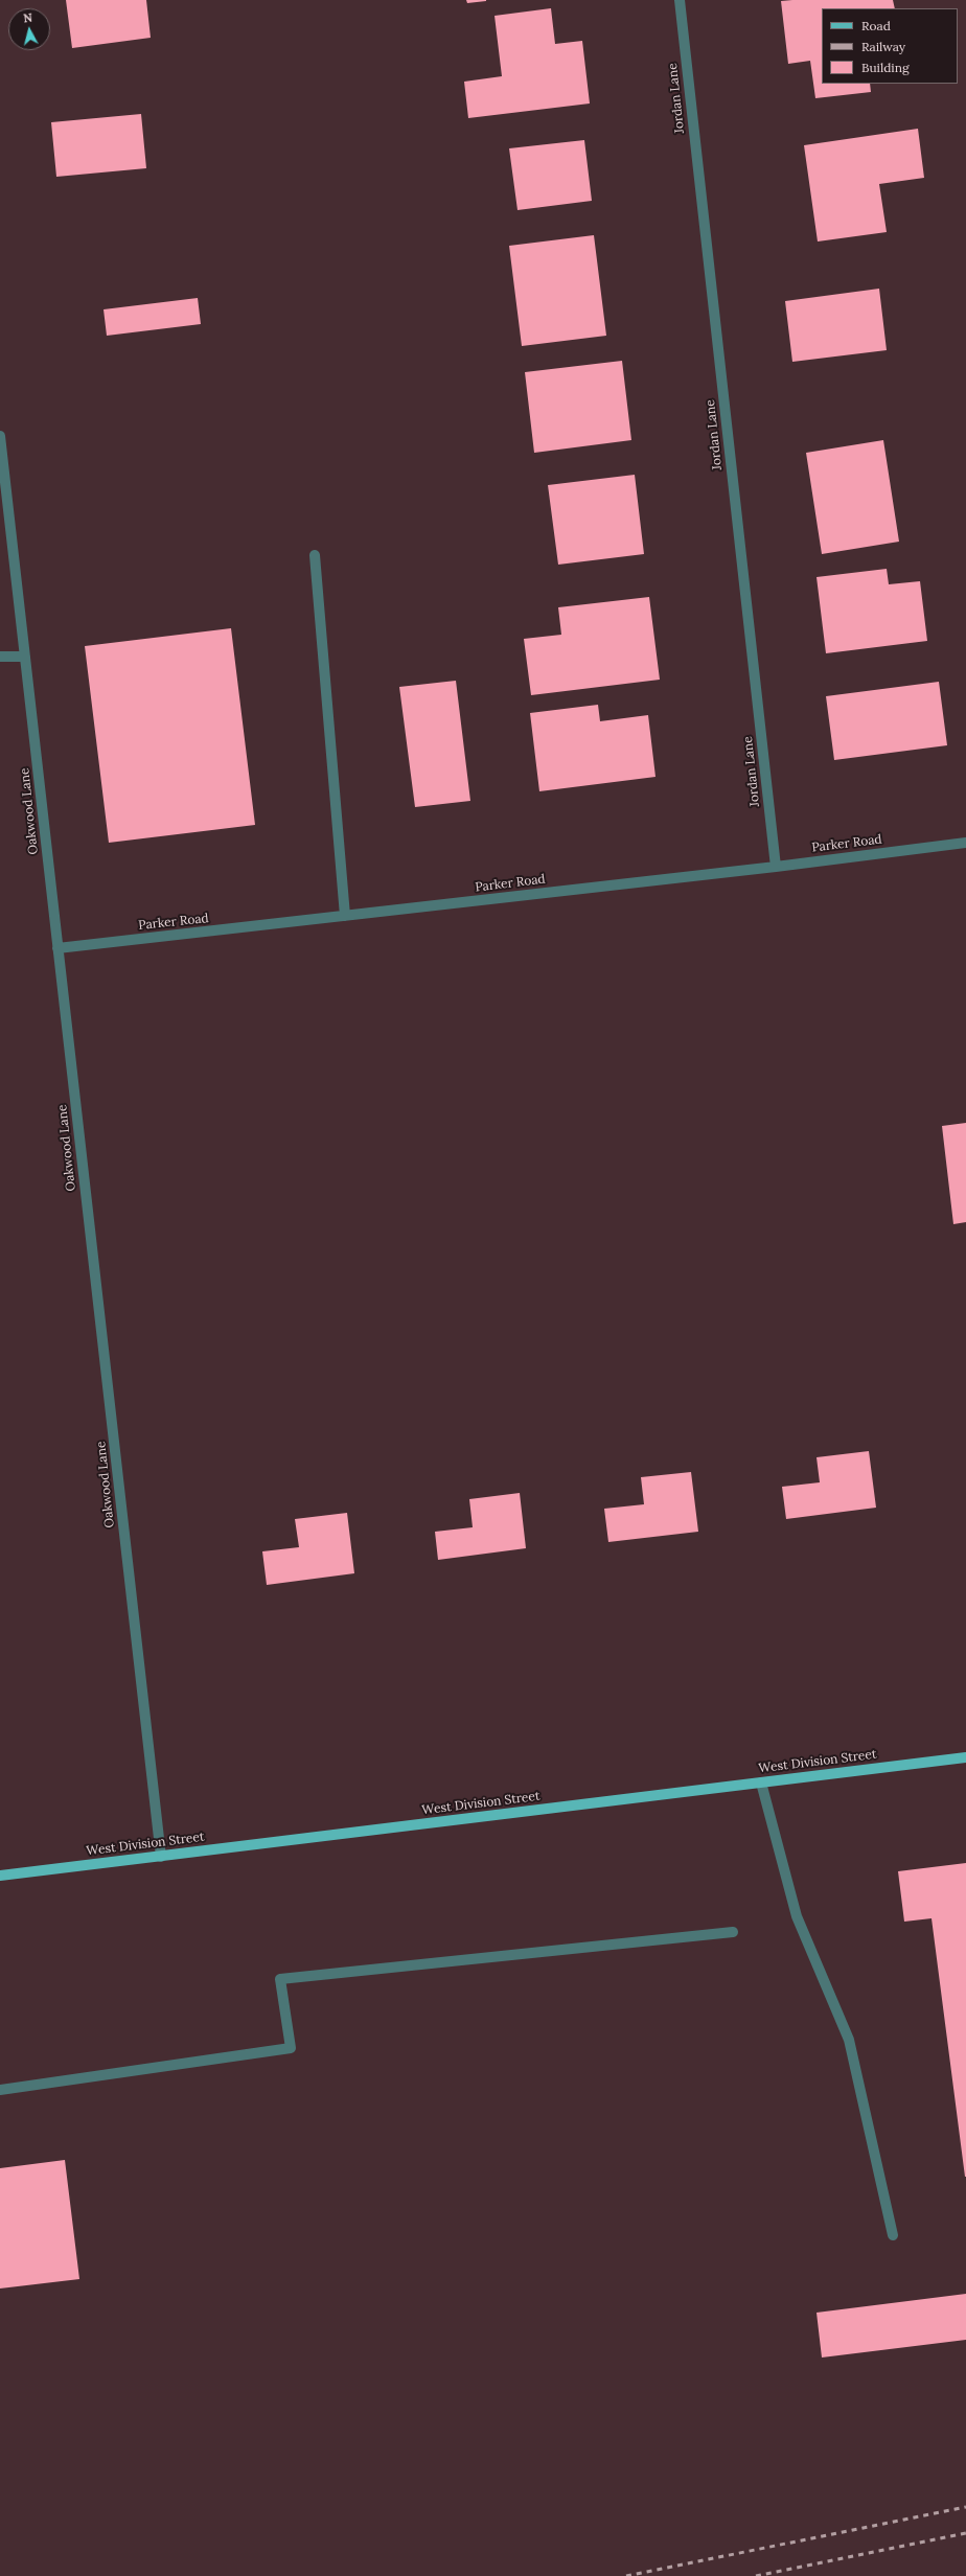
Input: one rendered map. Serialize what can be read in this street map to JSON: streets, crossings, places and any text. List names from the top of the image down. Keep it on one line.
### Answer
{"streets":{"main road":["West Division Street"],"street":["Jordan Lane","Oakwood Lane","Parker Road"]},"crossings":[["Jordan Lane","Parker Road"],["Oakwood Lane","Parker Road"],["Oakwood Lane","West Division Street"]],"legend":["Road","Railway","Building"],"north":"top"}
